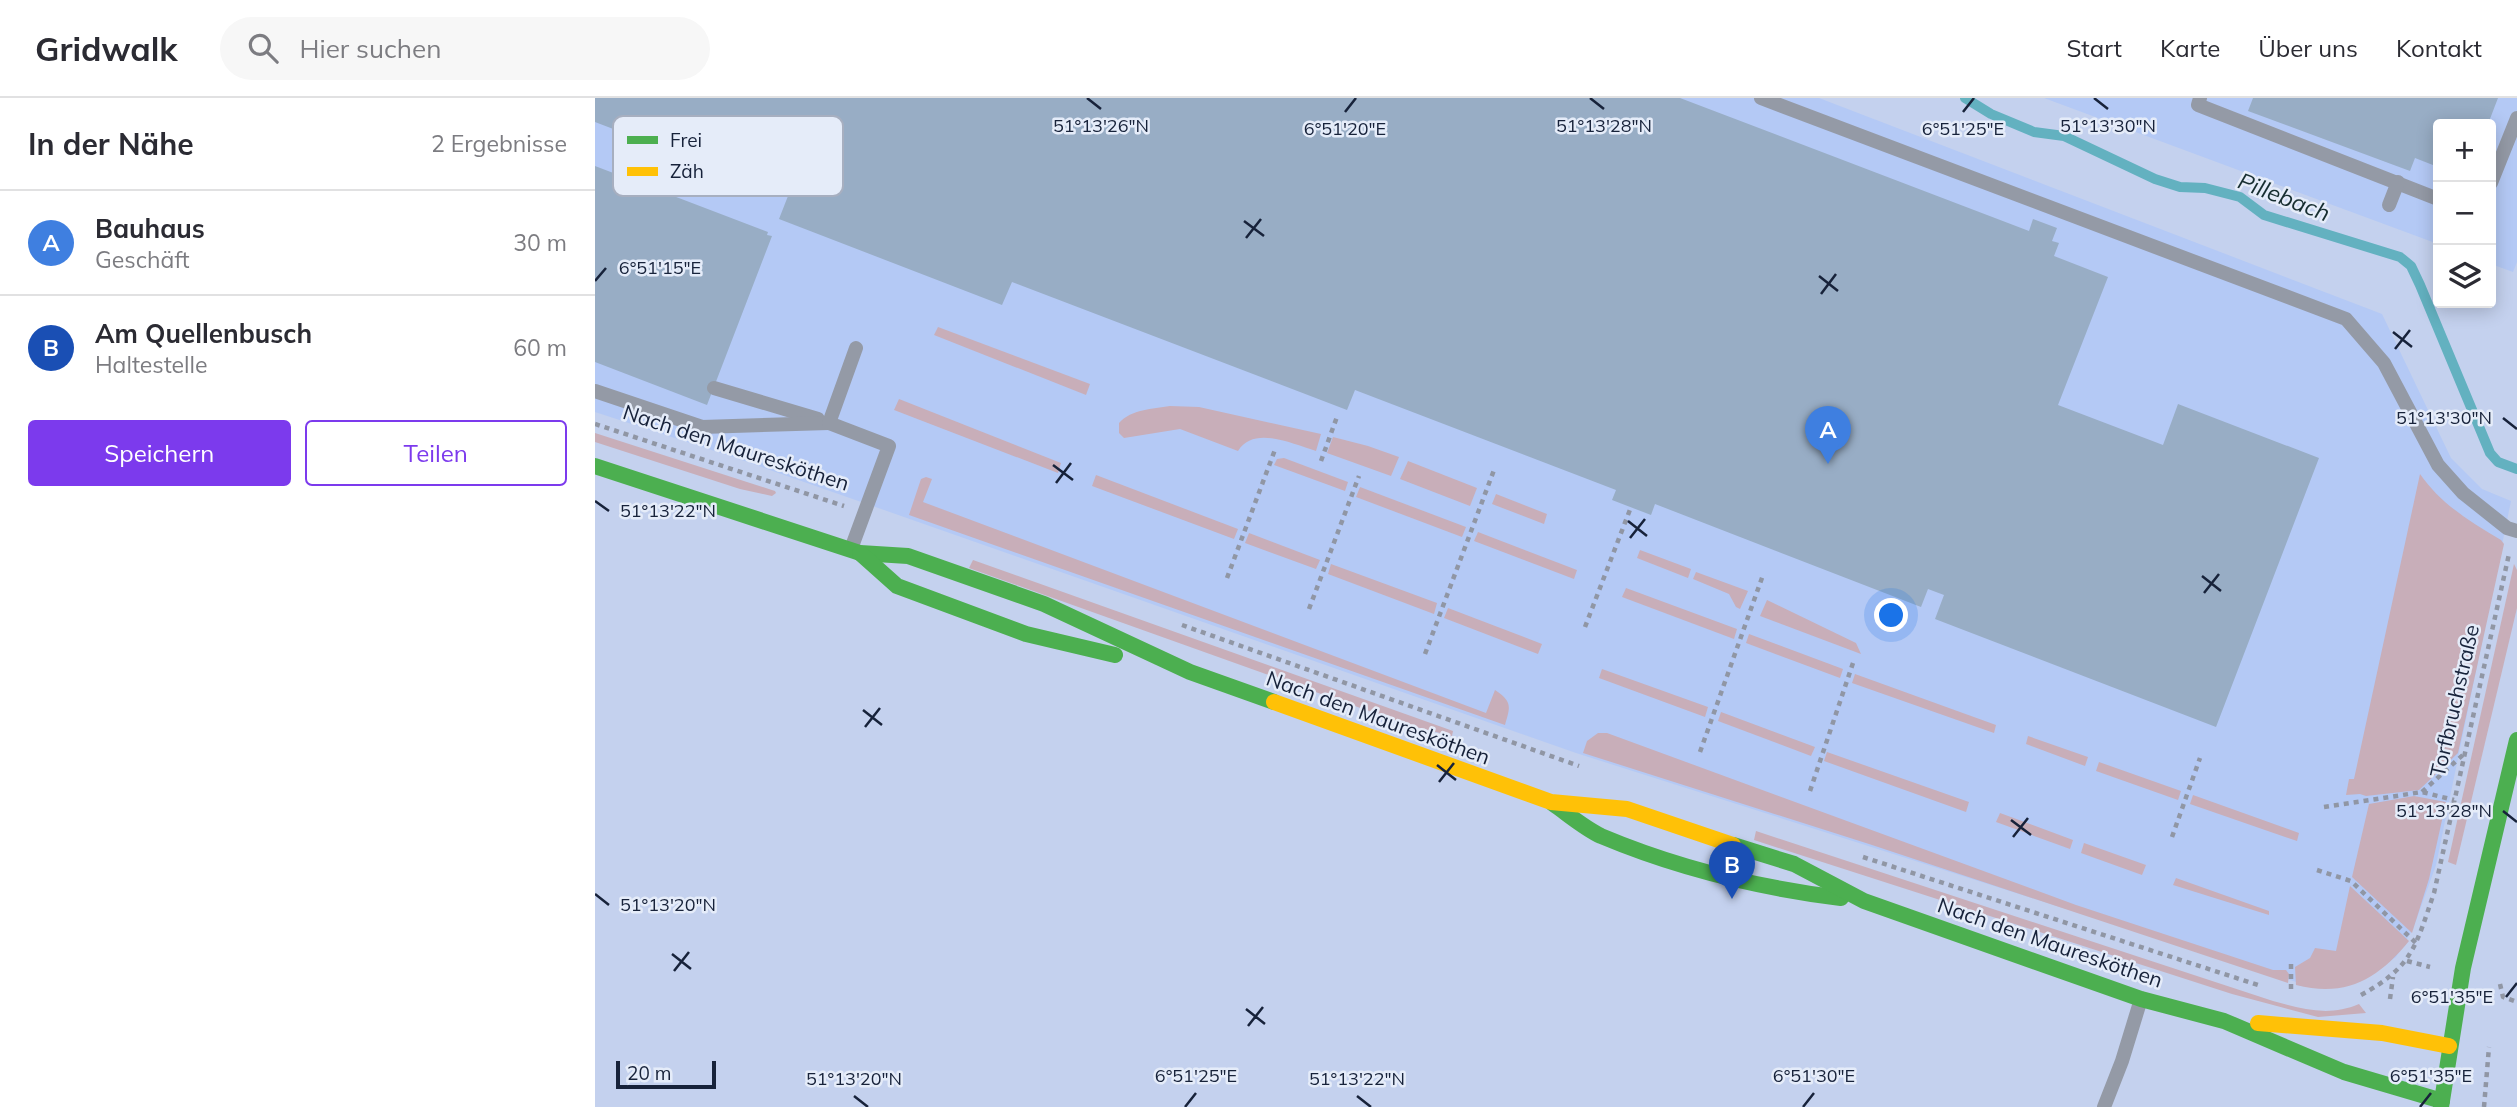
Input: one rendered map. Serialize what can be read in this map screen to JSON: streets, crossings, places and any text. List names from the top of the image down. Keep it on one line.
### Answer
{"streets":{"street":["Nach den Mauresköthen"],"path":["Torfbruchstraße"]},"water":["Pillebach"],"legend":["Frei","Zäh"],"scale_bar":"20 m","page":{"header":"Gridwalk","search":"Hier suchen","nav":["Start","Karte","Über uns","Kontakt"],"heading":["In der Nähe","2 Ergebnisse"],"map_buttons":["+","−"],"list":[{"mark":"A","name":"Bauhaus","note":"Geschäft","value":"30 m"},{"mark":"B","name":"Am Quellenbusch","note":"Haltestelle","value":"60 m"}],"buttons":["Speichern","Teilen"],"pins":["A","B"],"scale":"20 m"},"coordinates":["51°13'26\"N","51°13'28\"N","51°13'30\"N","6°51'20\"E","6°51'25\"E","6°51'15\"E","51°13'22\"N","51°13'20\"N","6°51'35\"E","6°51'30\"E"]}
